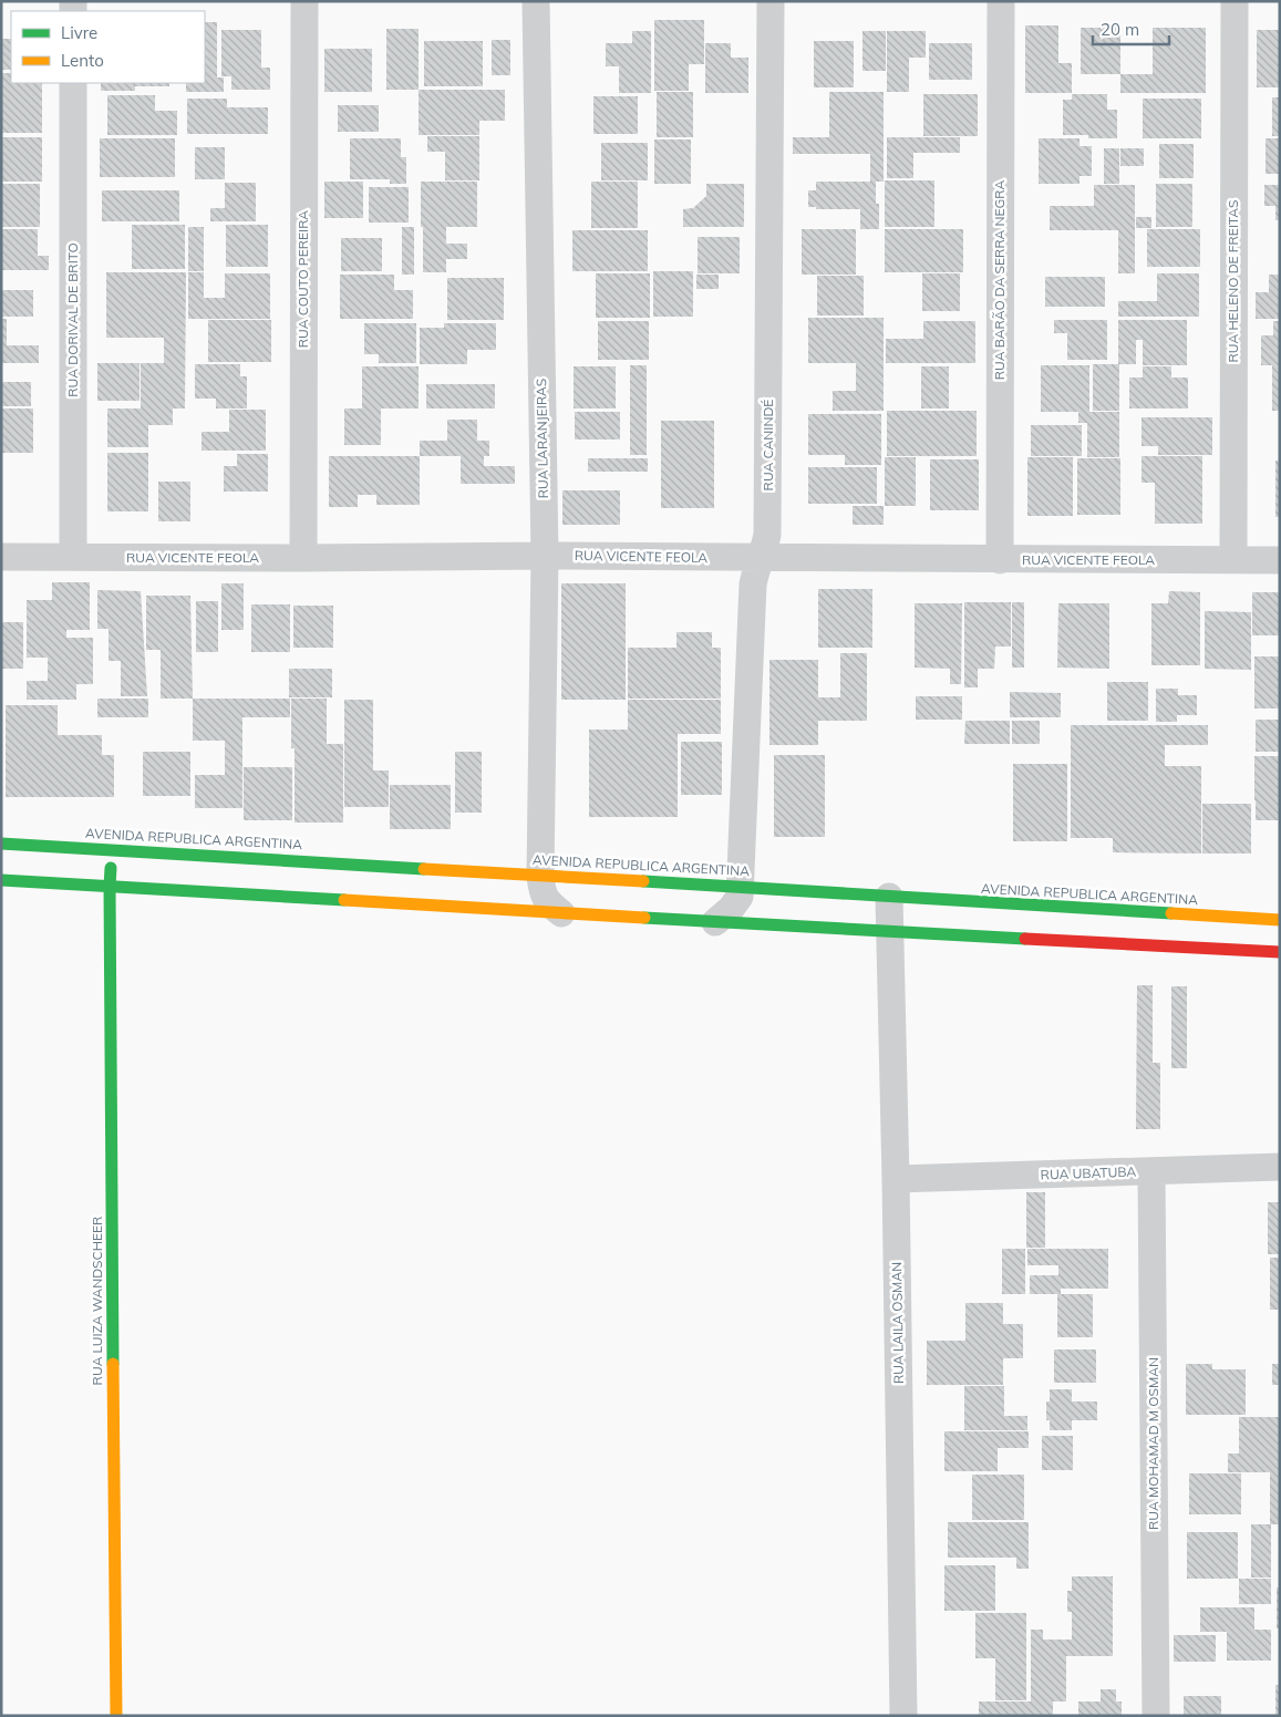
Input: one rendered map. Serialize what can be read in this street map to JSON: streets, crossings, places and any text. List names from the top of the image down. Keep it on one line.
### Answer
{"streets":{"main road":["AVENIDA REPUBLICA ARGENTINA","RUA LUIZA WANDSCHEER"],"street":["RUA COUTO PEREIRA","RUA BARÃO DA SERRA NEGRA","RUA HELENO DE FREITAS","RUA DORIVAL DE BRITO","RUA LARANJEIRAS","RUA CANINDÉ","RUA VICENTE FEOLA","RUA UBATUBA","RUA LAILA OSMAN","RUA MOHAMAD M OSMAN"]},"crossings":[["RUA COUTO PEREIRA","RUA VICENTE FEOLA"],["RUA BARÃO DA SERRA NEGRA","RUA VICENTE FEOLA"],["RUA HELENO DE FREITAS","RUA VICENTE FEOLA"],["RUA DORIVAL DE BRITO","RUA VICENTE FEOLA"],["RUA LARANJEIRAS","RUA VICENTE FEOLA"],["RUA LARANJEIRAS","AVENIDA REPUBLICA ARGENTINA"],["RUA CANINDÉ","RUA VICENTE FEOLA"],["RUA CANINDÉ","AVENIDA REPUBLICA ARGENTINA"],["AVENIDA REPUBLICA ARGENTINA","RUA LUIZA WANDSCHEER"],["AVENIDA REPUBLICA ARGENTINA","RUA LAILA OSMAN"],["RUA UBATUBA","RUA LAILA OSMAN"],["RUA UBATUBA","RUA MOHAMAD M OSMAN"]],"legend":["Livre","Lento"],"scale_bar":"20 m"}
